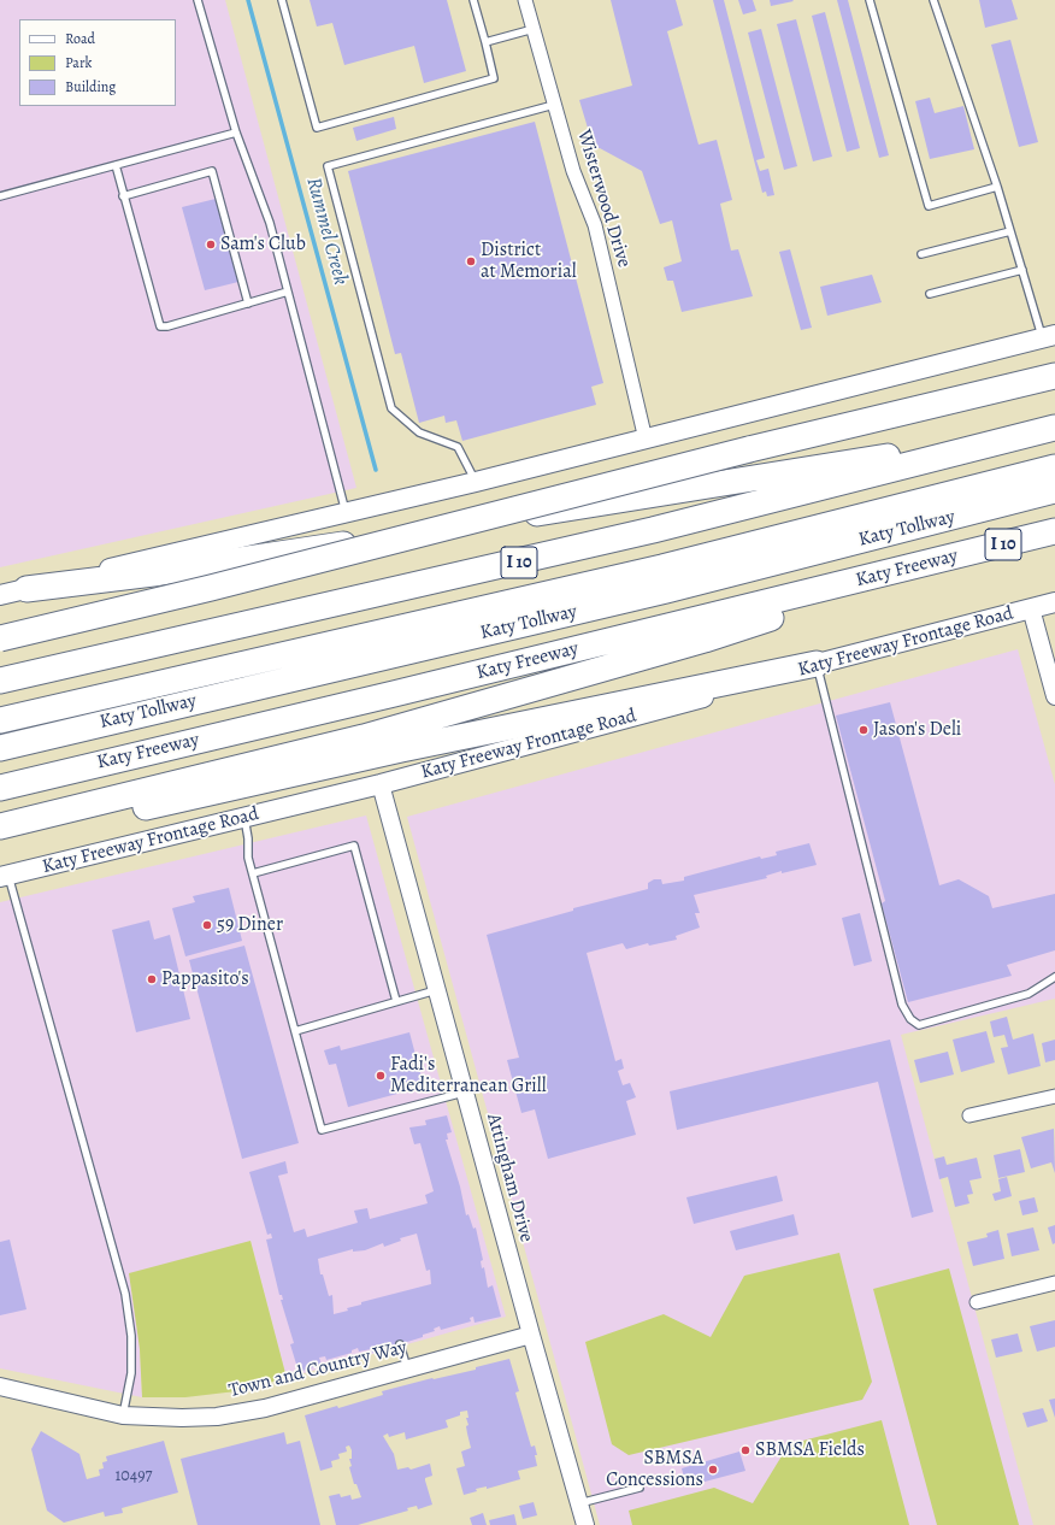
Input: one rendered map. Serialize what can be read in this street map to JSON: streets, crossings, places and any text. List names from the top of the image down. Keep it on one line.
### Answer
{"streets":{"highway":["Katy Tollway","I 10","Katy Freeway"],"main road":["Katy Freeway Frontage Road"],"street":["Wisterwood Drive","Attingham Drive","Town and Country Way"]},"crossings":[["Katy Freeway Frontage Road","Attingham Drive"],["Attingham Drive","Town and Country Way"]],"water":["Rummel Creek"],"places":["Sam's Club","District at Memorial","Jason's Deli","59 Diner","Pappasito's","Fadi's Mediterranean Grill","SBMSA Fields","SBMSA Concessions"],"house_numbers":["10497"],"legend":["Road","Park","Building"]}
